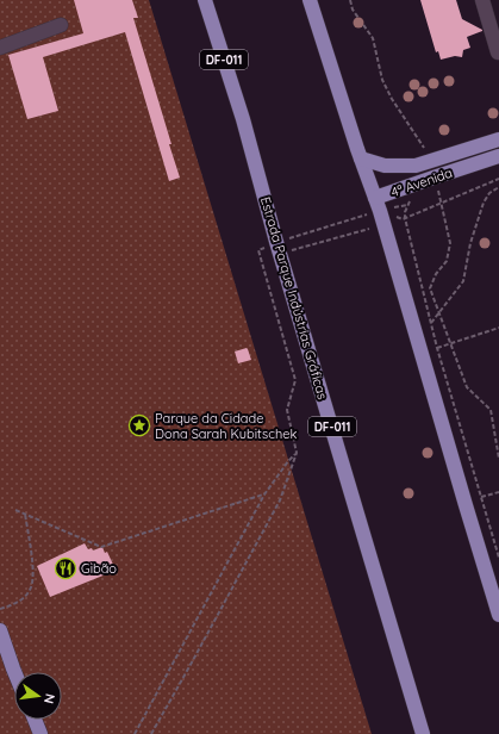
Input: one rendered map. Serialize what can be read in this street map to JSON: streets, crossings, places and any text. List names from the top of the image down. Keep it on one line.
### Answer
{"streets":{"main road":["DF-011","4ª Avenida","Estrada Parque Indústrias Gráficas"]},"places":{"place":["Parque da Cidade Dona Sarah Kubitschek"],"restaurant":["Gibão"]},"north":"right"}
